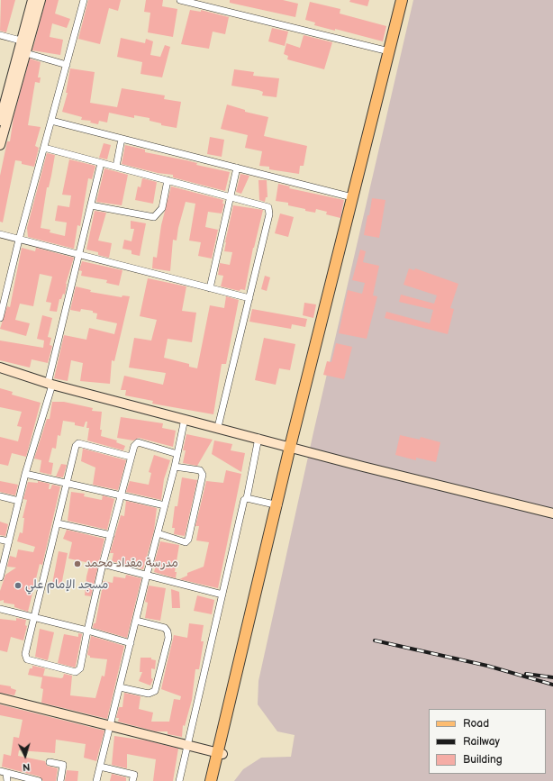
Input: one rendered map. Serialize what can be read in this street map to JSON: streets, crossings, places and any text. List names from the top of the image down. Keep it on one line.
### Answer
{"places":["مدرسة مقداد محمد","مسجد الإمام علي"],"legend":["Road","Railway","Building"],"north":"bottom"}
